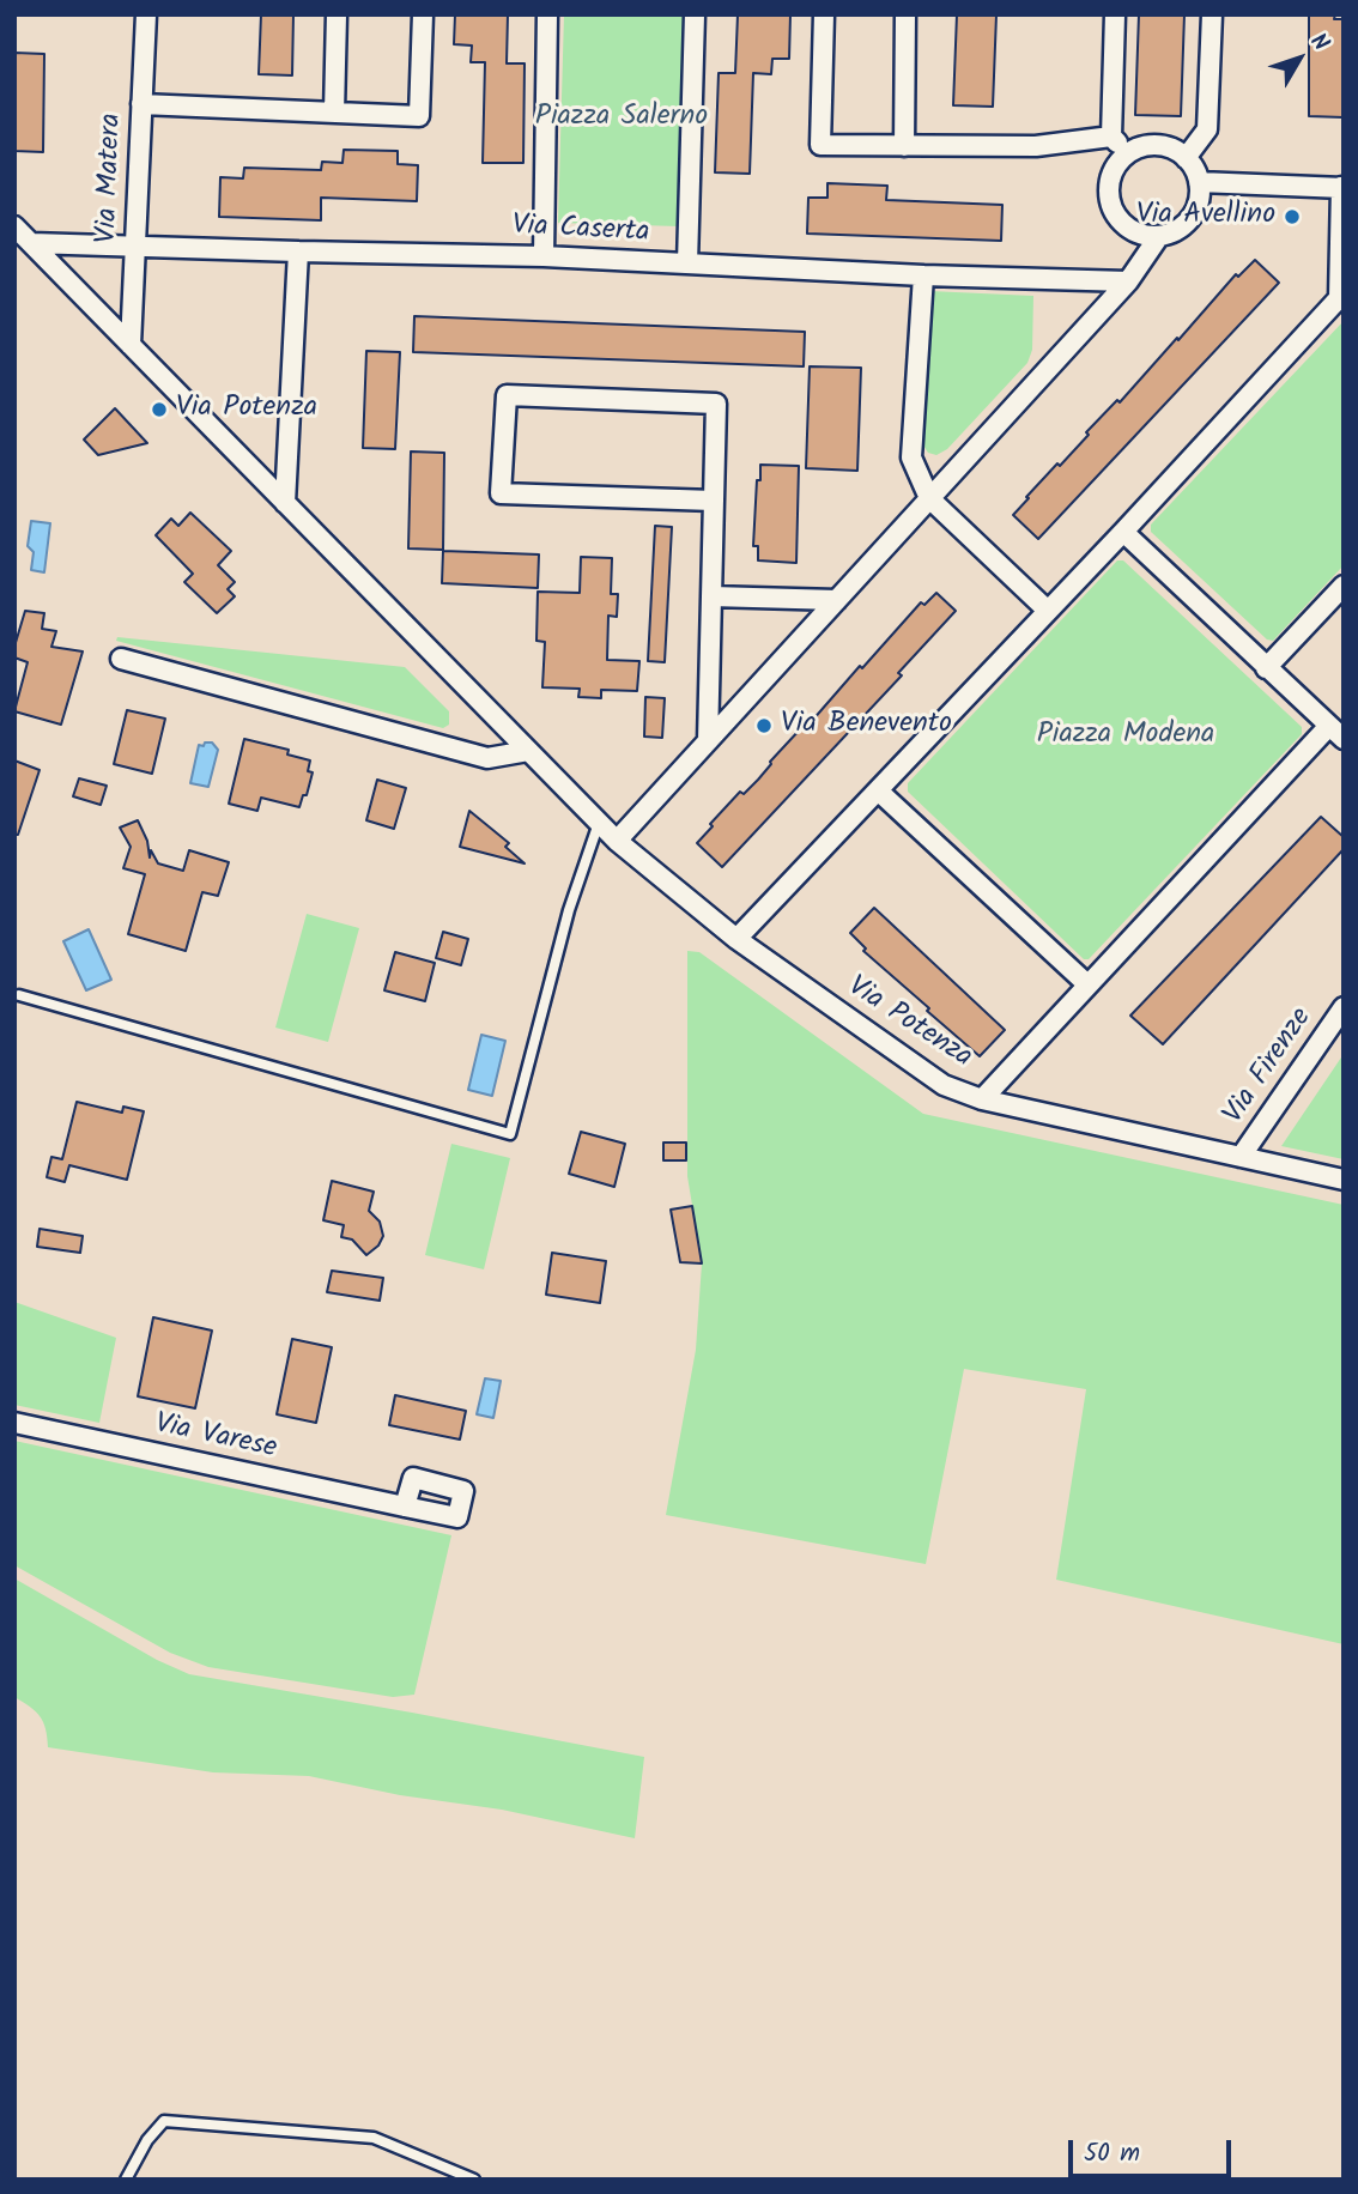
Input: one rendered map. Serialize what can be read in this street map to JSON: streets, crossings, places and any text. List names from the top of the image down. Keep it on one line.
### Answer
{"streets":{"street":["Via Matera","Via Caserta","Via Potenza","Via Firenze","Via Varese"]},"crossings":[["Via Matera","Via Caserta"],["Via Matera","Via Potenza"],["Via Caserta","Via Potenza"],["Via Potenza","Via Firenze"]],"parks":["Piazza Salerno","Piazza Modena"],"places":["Via Avellino","Via Potenza","Via Benevento"],"scale_bar":"50 m","north":"top right"}
